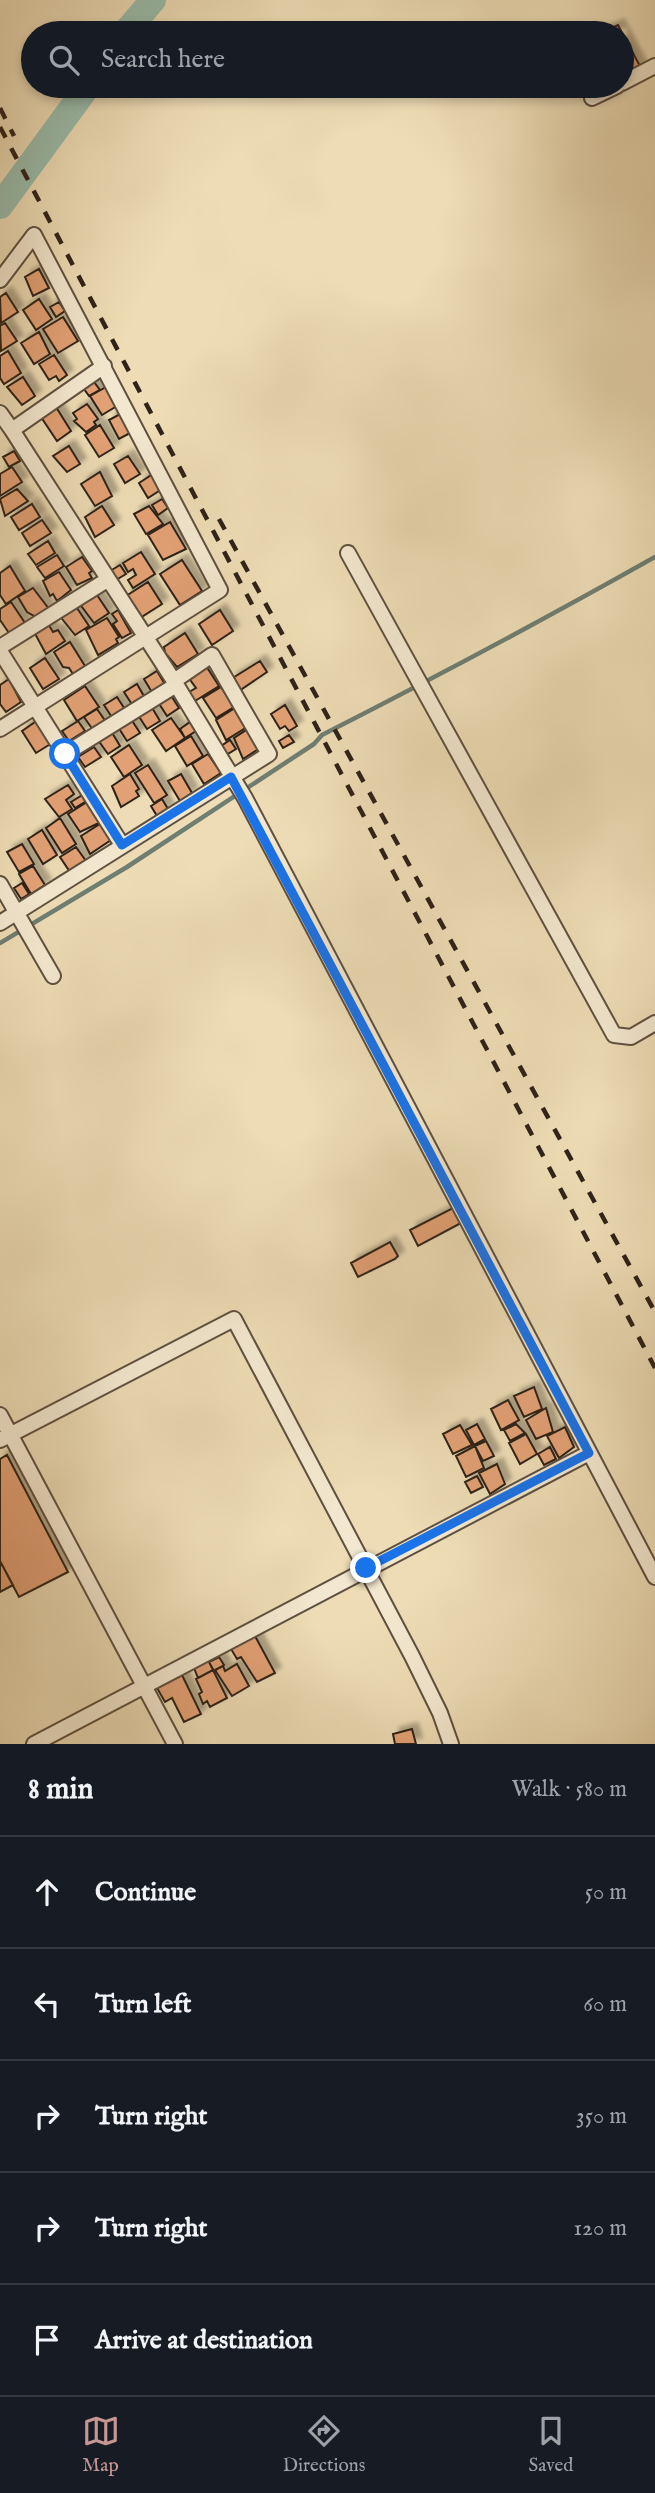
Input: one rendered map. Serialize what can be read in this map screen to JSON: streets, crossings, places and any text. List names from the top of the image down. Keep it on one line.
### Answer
{"page":{"search":"Search here","heading":["8 min","Walk · 580 m"],"list":[["Continue","50 m"],["Turn left","60 m"],["Turn right","350 m"],["Turn right","120 m"],"Arrive at destination"],"nav":["Map","Directions","Saved"]}}
